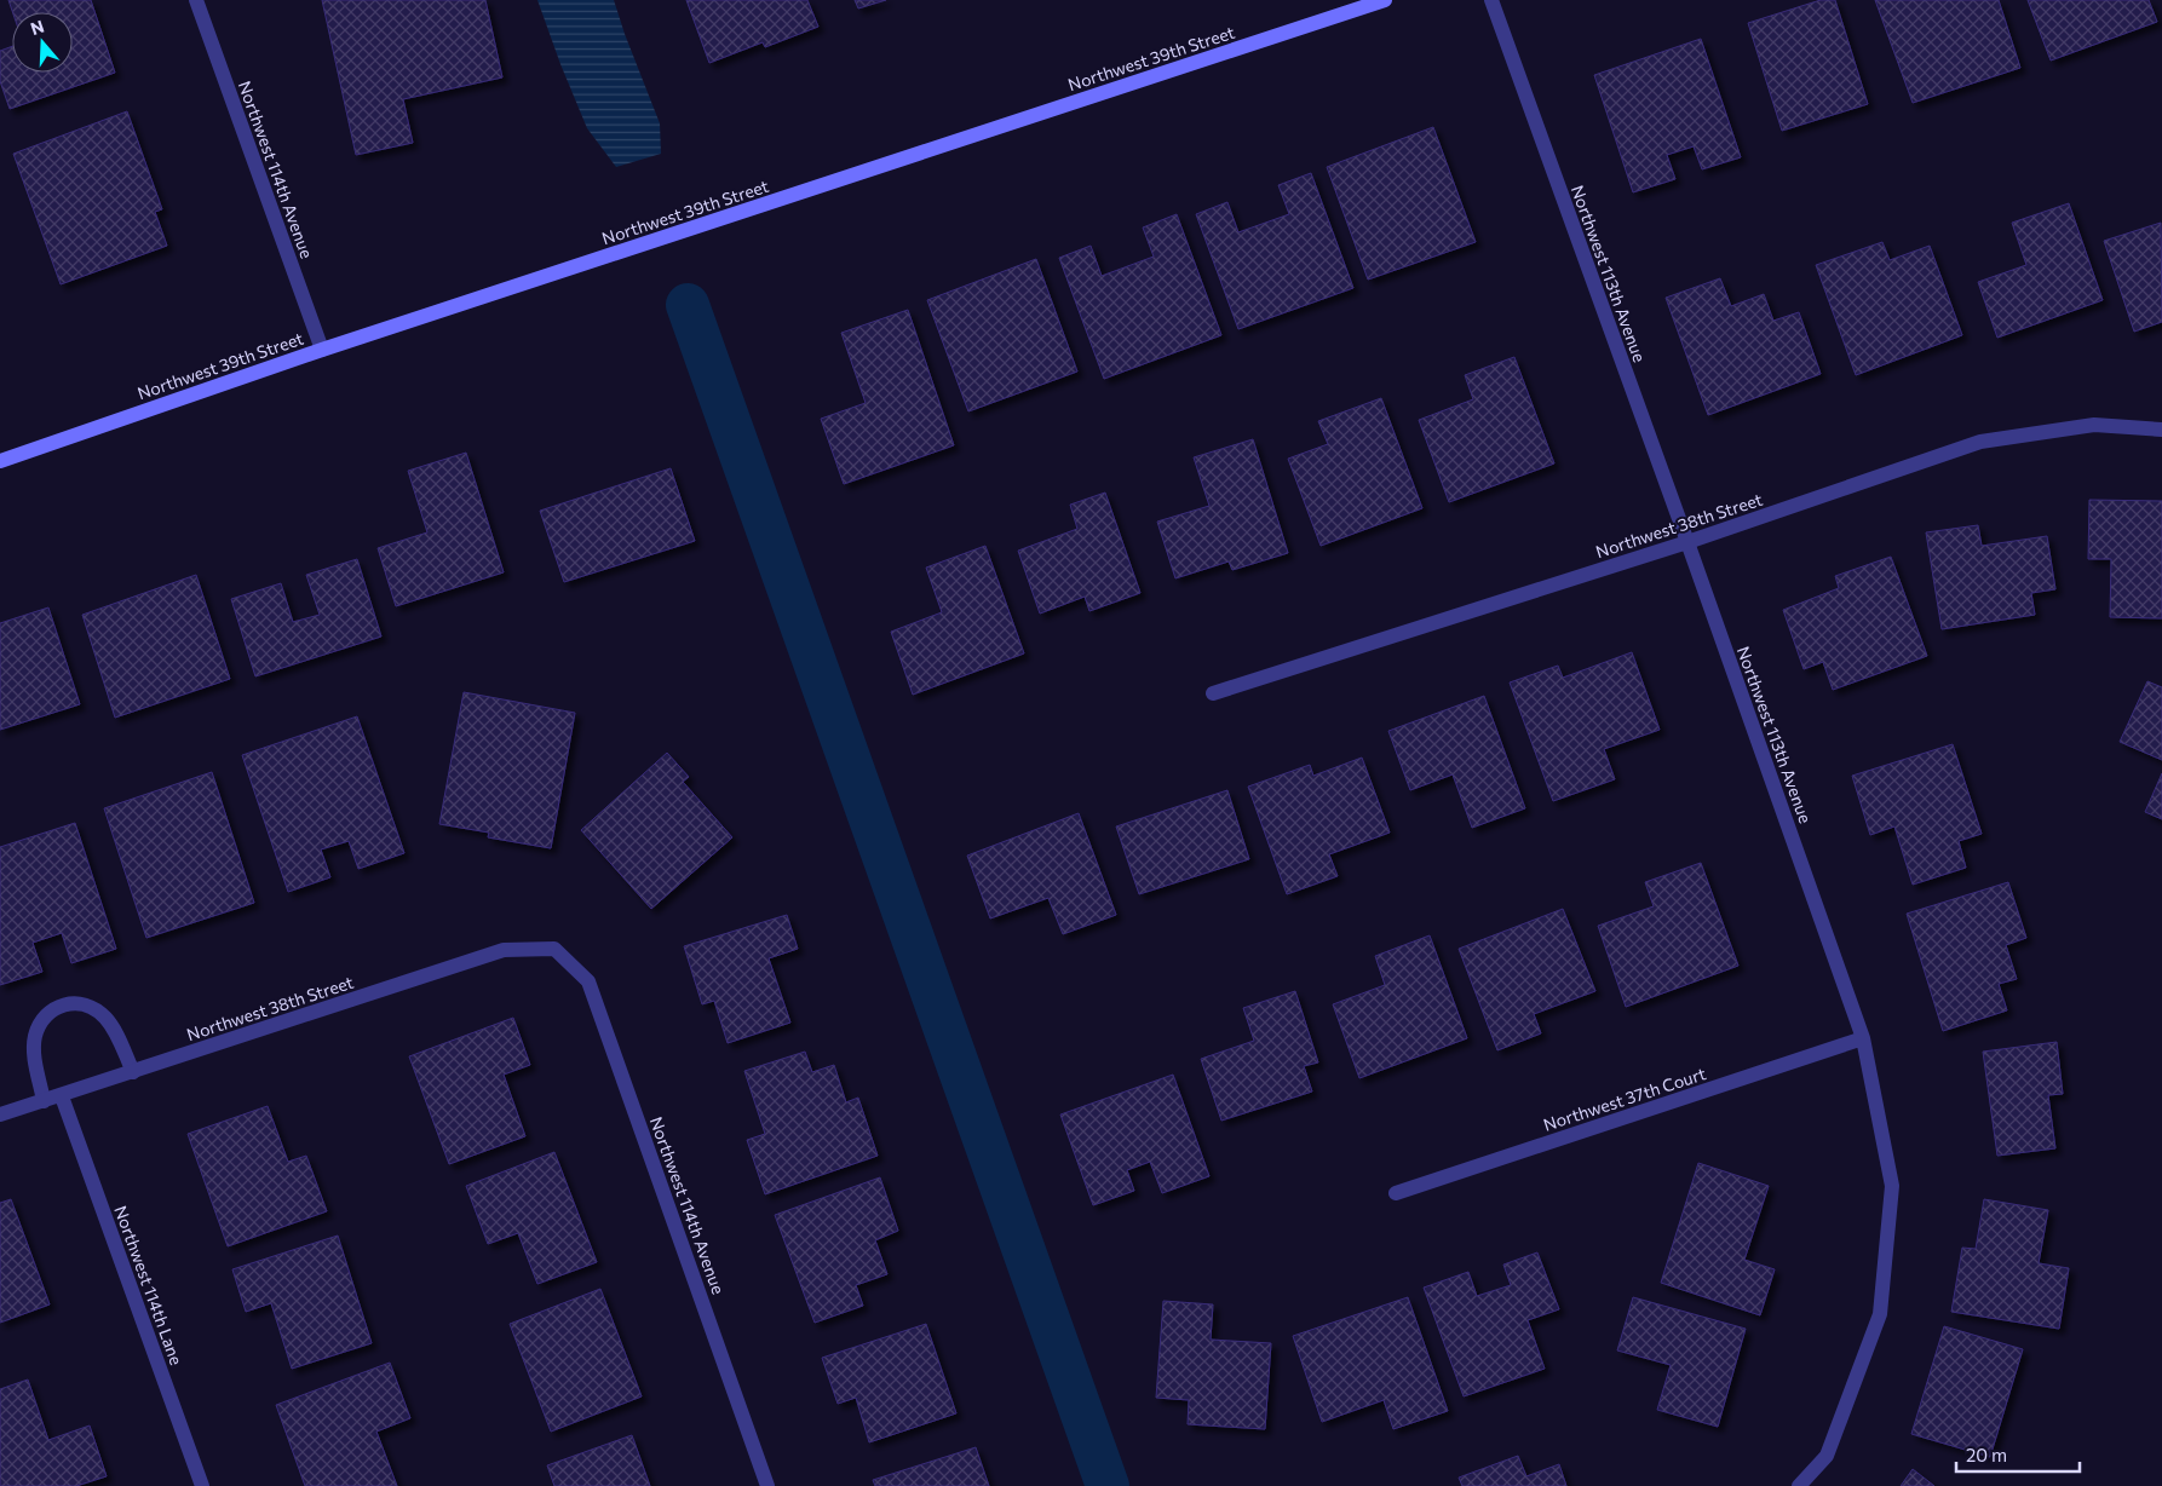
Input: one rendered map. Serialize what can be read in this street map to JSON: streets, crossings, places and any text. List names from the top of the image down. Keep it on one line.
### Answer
{"streets":{"street":["Northwest 39th Street","Northwest 114th Avenue","Northwest 113th Avenue","Northwest 38th Street","Northwest 37th Court","Northwest 114th Lane"]},"crossings":[["Northwest 39th Street","Northwest 114th Avenue"],["Northwest 114th Avenue","Northwest 38th Street"],["Northwest 113th Avenue","Northwest 38th Street"],["Northwest 113th Avenue","Northwest 37th Court"],["Northwest 38th Street","Northwest 114th Lane"]],"scale_bar":"20 m","north":"top"}
